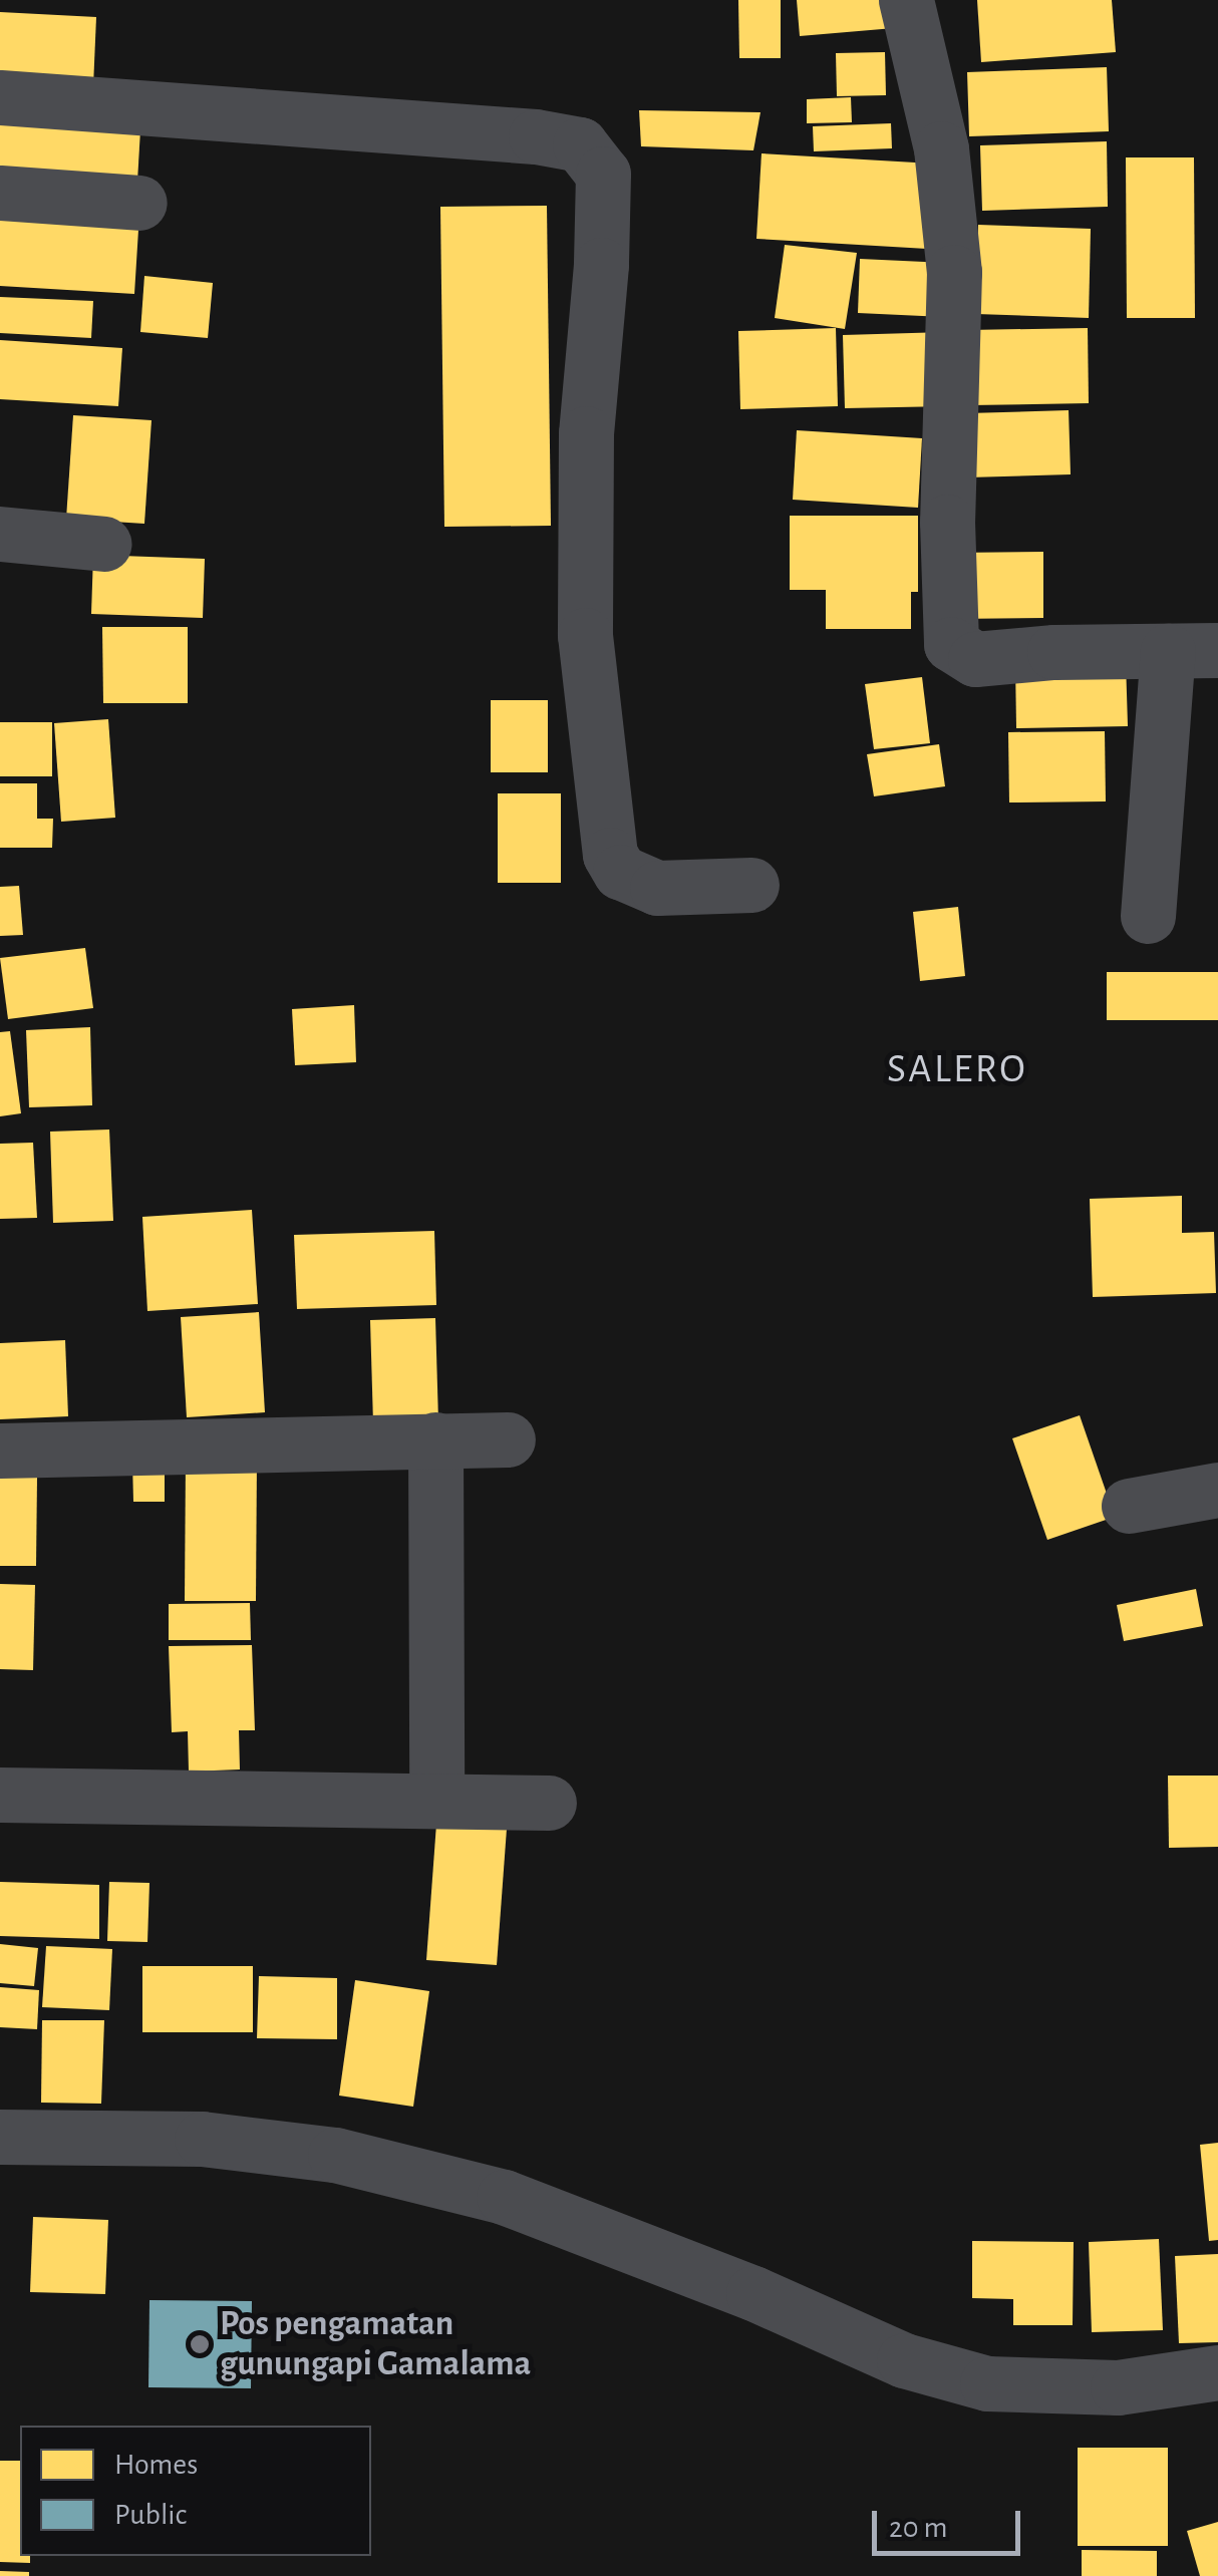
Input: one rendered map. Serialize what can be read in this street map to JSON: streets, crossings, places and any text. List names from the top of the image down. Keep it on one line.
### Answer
{"districts":["SALERO"],"places":["Pos pengamatan gunungapi Gamalama"],"legend":["Homes","Public"],"scale_bar":"20 m"}
